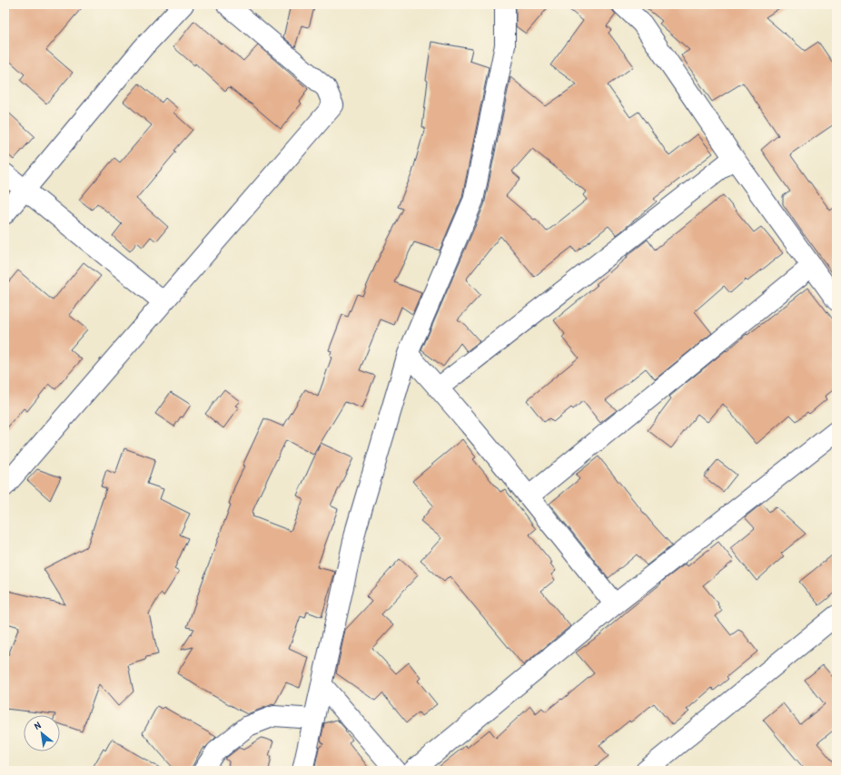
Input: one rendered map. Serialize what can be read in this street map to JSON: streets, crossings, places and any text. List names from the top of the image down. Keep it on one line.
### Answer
{"north":"top left"}
